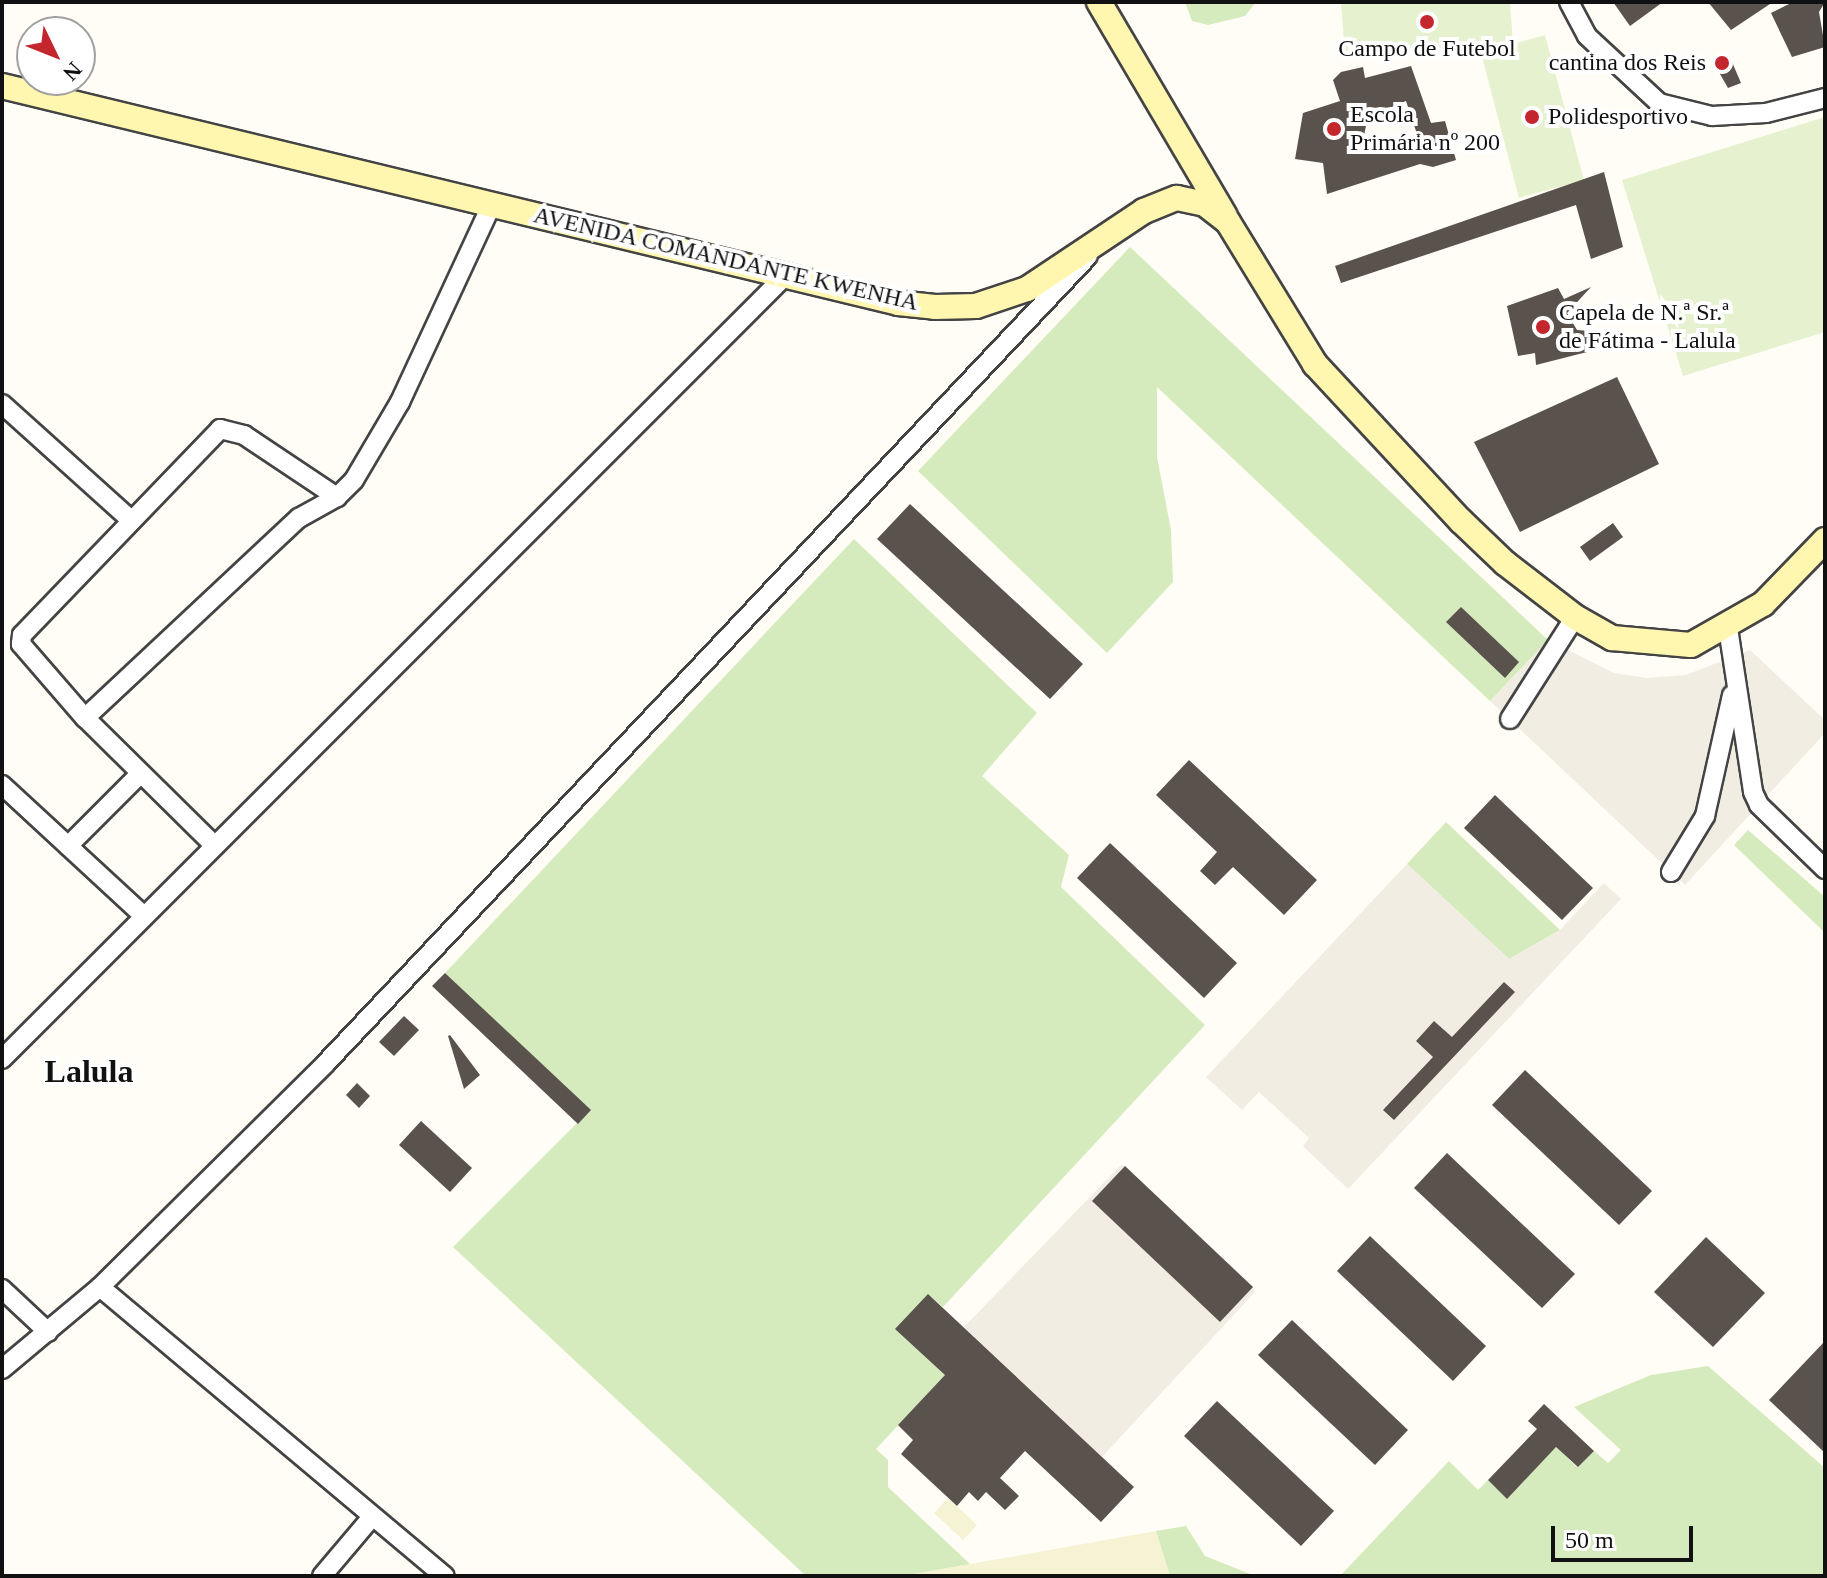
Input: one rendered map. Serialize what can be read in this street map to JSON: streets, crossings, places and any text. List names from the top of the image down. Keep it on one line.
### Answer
{"streets":{"main road":["AVENIDA COMANDANTE KWENHA"]},"districts":["Lalula"],"places":["Campo de Futebol","cantina dos Reis","Polidesportivo","Escola Primária nº 200","Capela de N.ª Sr.ª de Fátima - Lalula"],"scale_bar":"50 m","north":"bottom right"}
